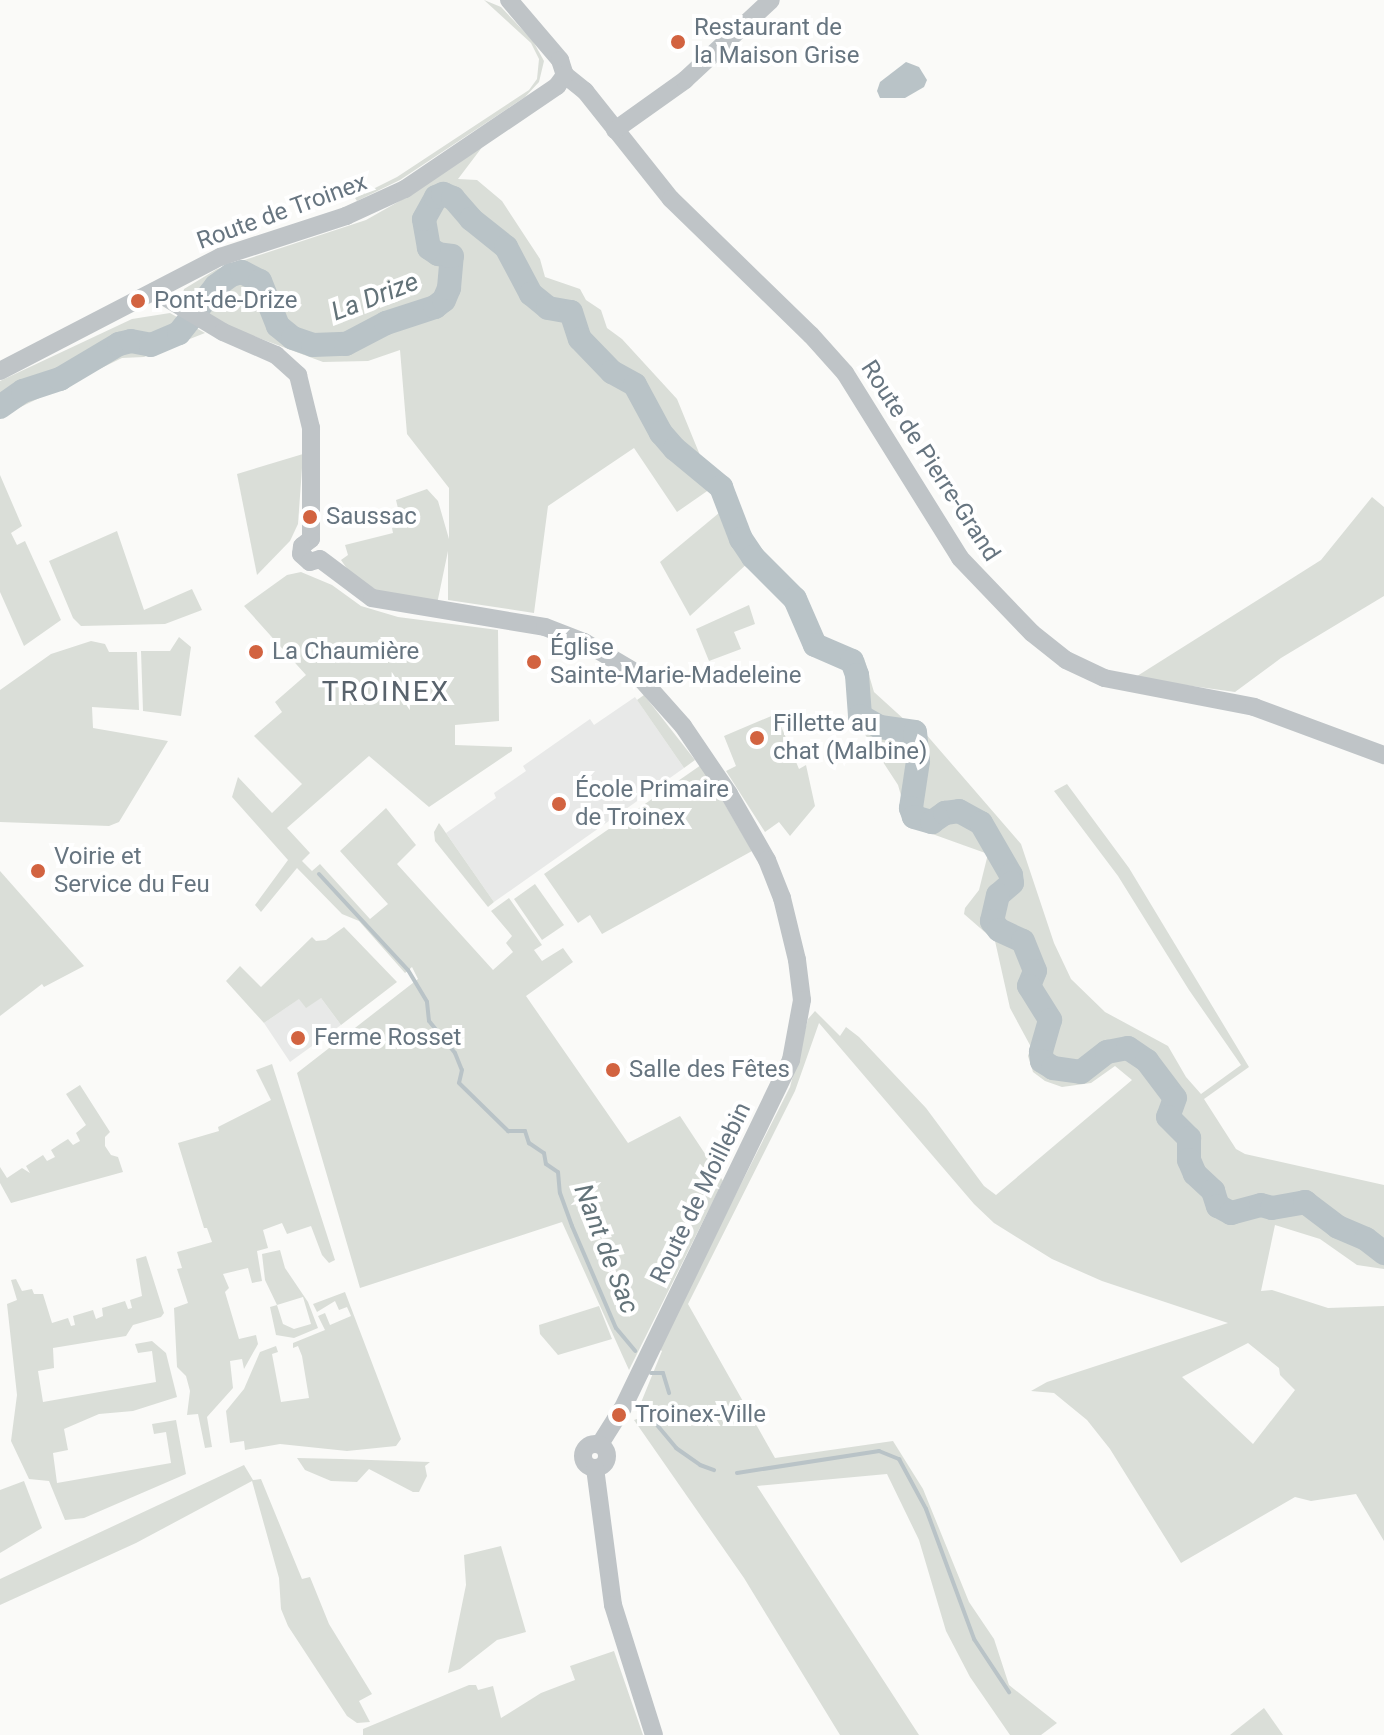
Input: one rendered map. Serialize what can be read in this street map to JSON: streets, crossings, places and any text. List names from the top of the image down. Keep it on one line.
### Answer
{"streets":{"street":["Route de Troinex","Route de Pierre-Grand","Route de Moillebin"]},"crossings":[["Route de Troinex","Route de Pierre-Grand"],["Route de Troinex","Route de Moillebin"]],"districts":["TROINEX"],"water":["La Drize","Nant de Sac"],"places":["Restaurant de la Maison Grise","Pont-de-Drize","Saussac","La Chaumière","Église Sainte-Marie-Madeleine","Fillette au chat (Malbine)","École Primaire de Troinex","Voirie et Service du Feu","Ferme Rosset","Salle des Fêtes","Troinex-Ville"]}
